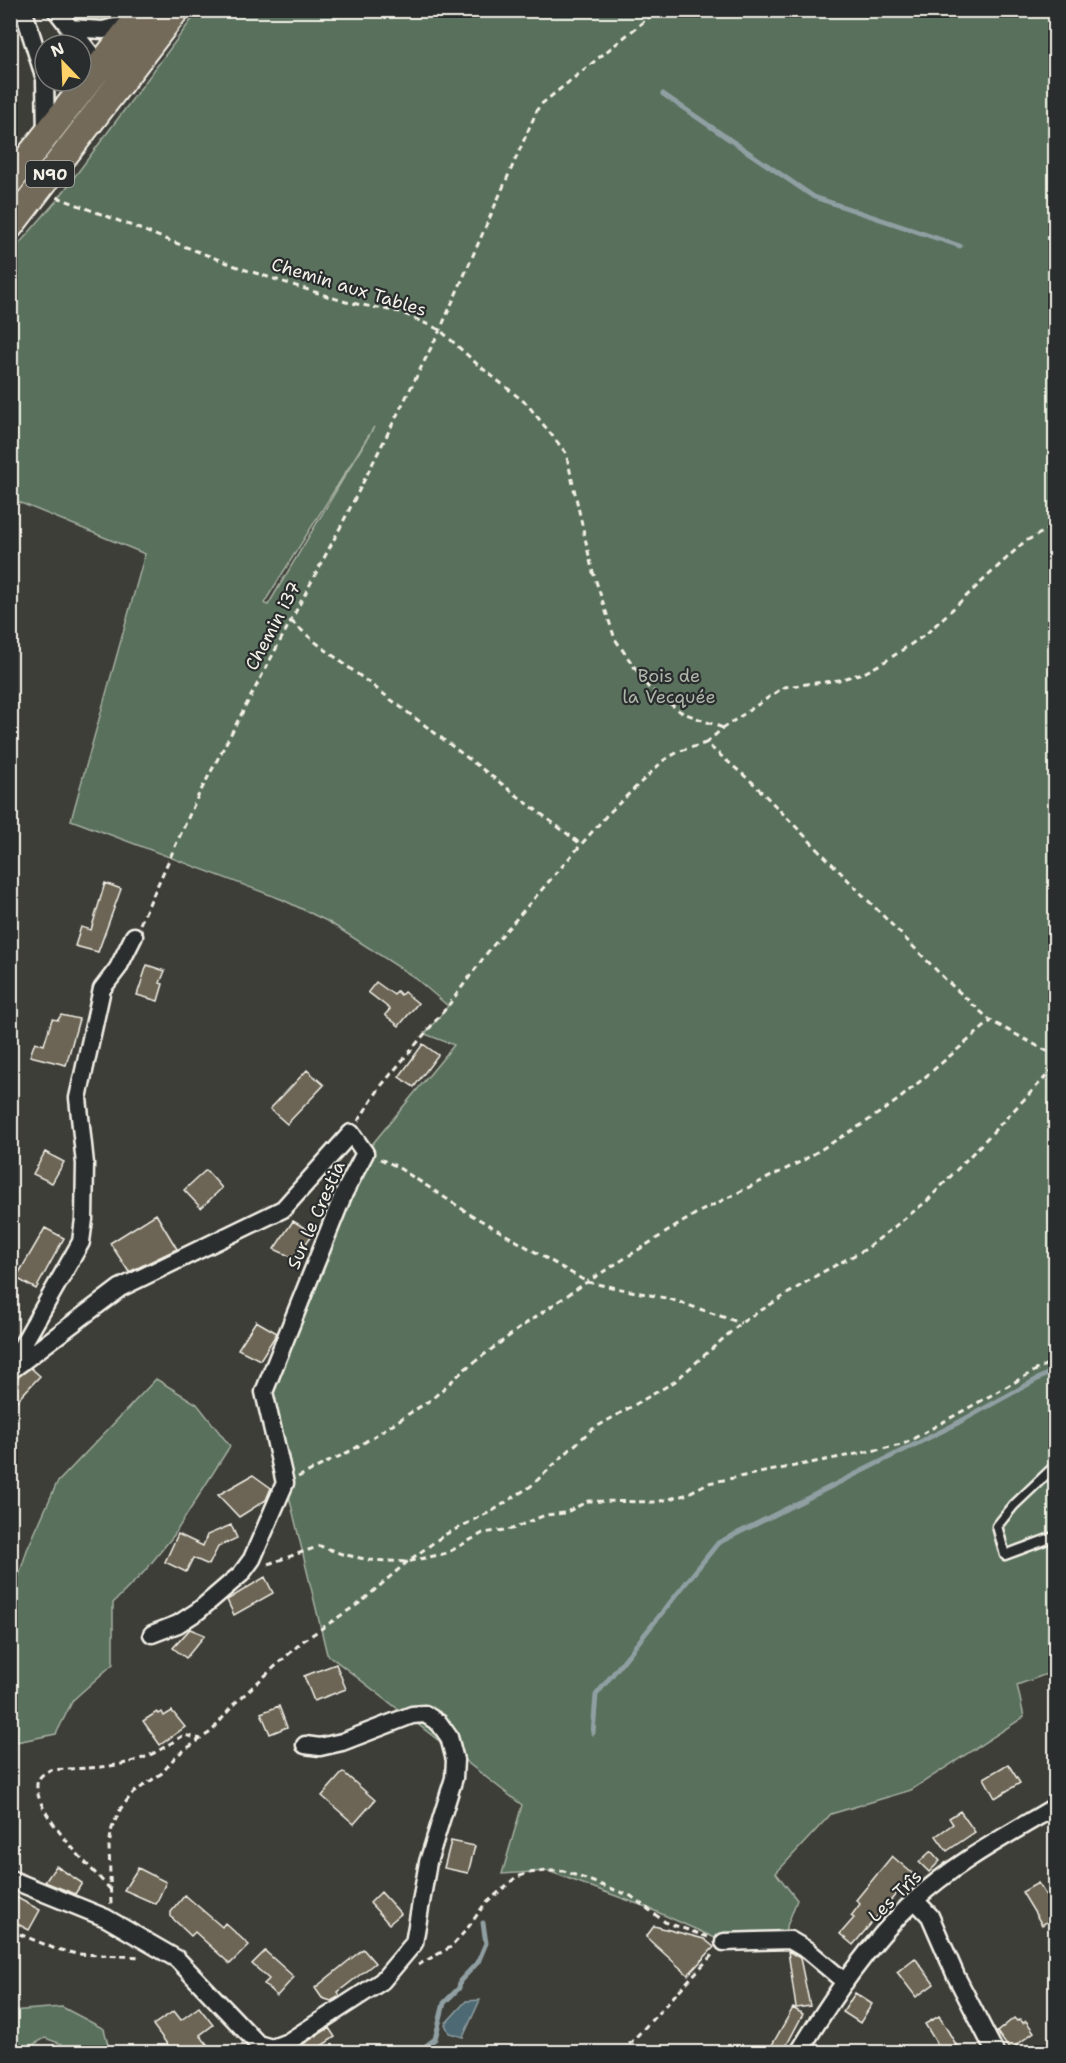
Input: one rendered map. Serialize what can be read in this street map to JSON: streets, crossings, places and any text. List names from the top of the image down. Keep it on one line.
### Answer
{"streets":{"main road":["N90"],"street":["Sur le Crestia","Les Trîs"],"path":["Chemin aux Tables","Chemin i37"]},"crossings":[["N90","Chemin aux Tables"],["Chemin aux Tables","Chemin i37"]],"parks":["Bois de la Vecquée"],"north":"top left"}
